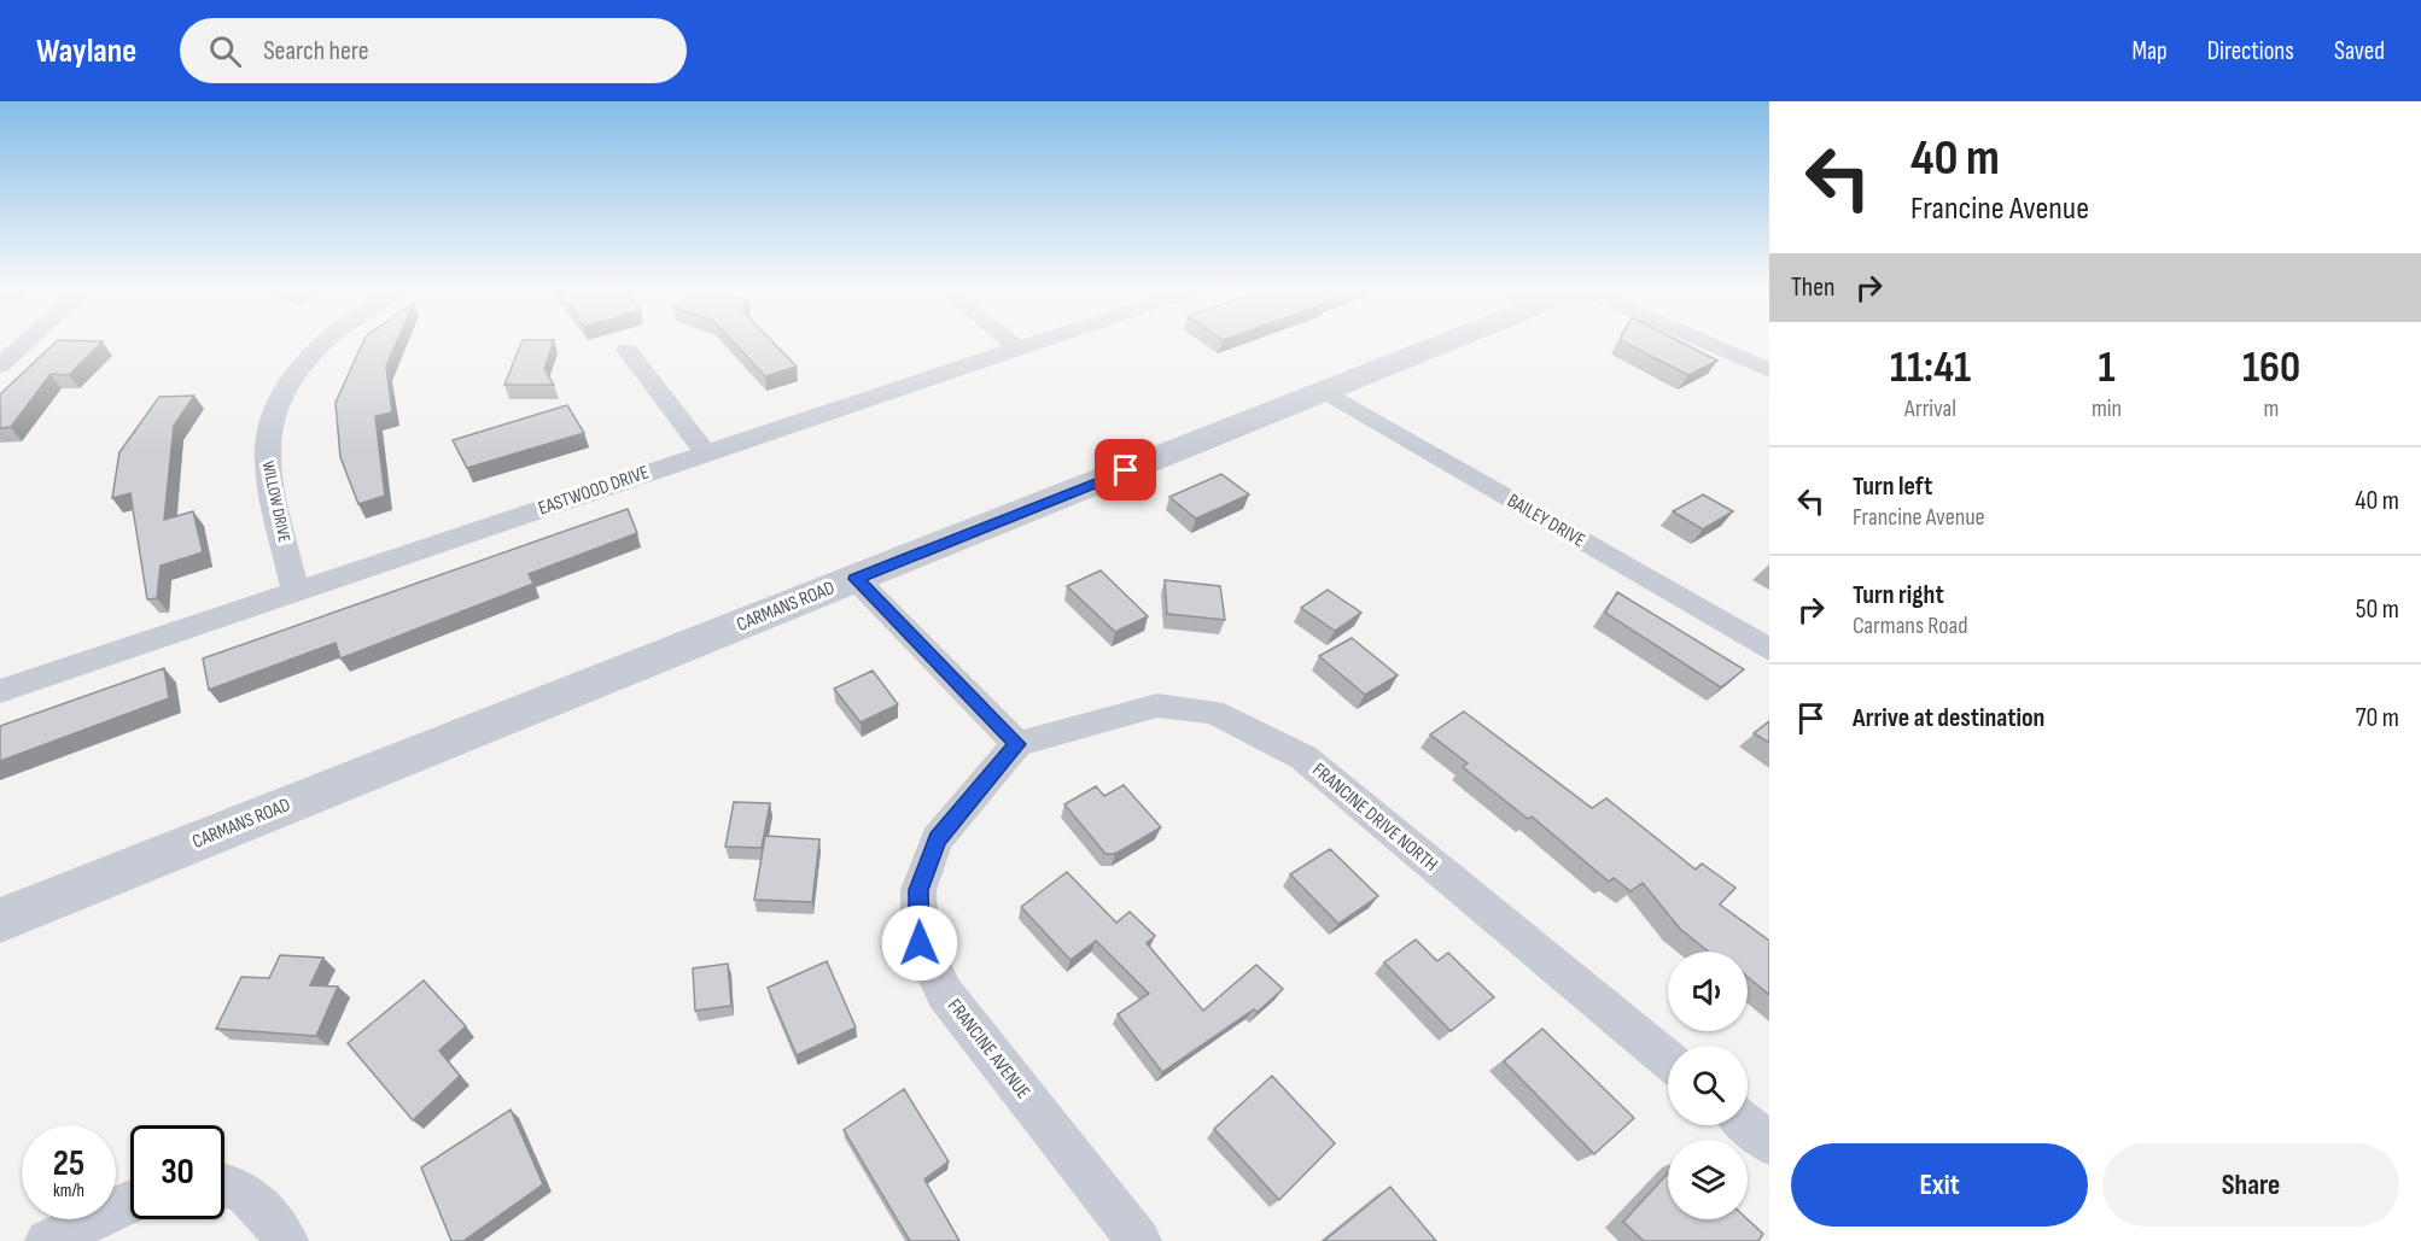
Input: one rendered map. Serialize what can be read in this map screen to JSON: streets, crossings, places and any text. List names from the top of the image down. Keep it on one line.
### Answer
{"streets":{"street":["EASTWOOD DRIVE","WILLOW DRIVE","BAILEY DRIVE","CARMANS ROAD","FRANCINE DRIVE NORTH","FRANCINE AVENUE"]},"crossings":[["EASTWOOD DRIVE","WILLOW DRIVE"],["BAILEY DRIVE","CARMANS ROAD"],["FRANCINE DRIVE NORTH","FRANCINE AVENUE"]],"page":{"header":"Waylane","search":"Search here","nav":["Map","Directions","Saved"],"turn":["40 m","Francine Avenue"],"then":"Then","eta":["11:41","Arrival","1","min","160","m"],"list":[{"name":"Turn left","note":"Francine Avenue","value":"40 m"},{"name":"Turn right","note":"Carmans Road","value":"50 m"},{"name":"Arrive at destination","value":"70 m"}],"speed":"25 km/h","limit":"30","buttons":["Exit","Share"]}}
